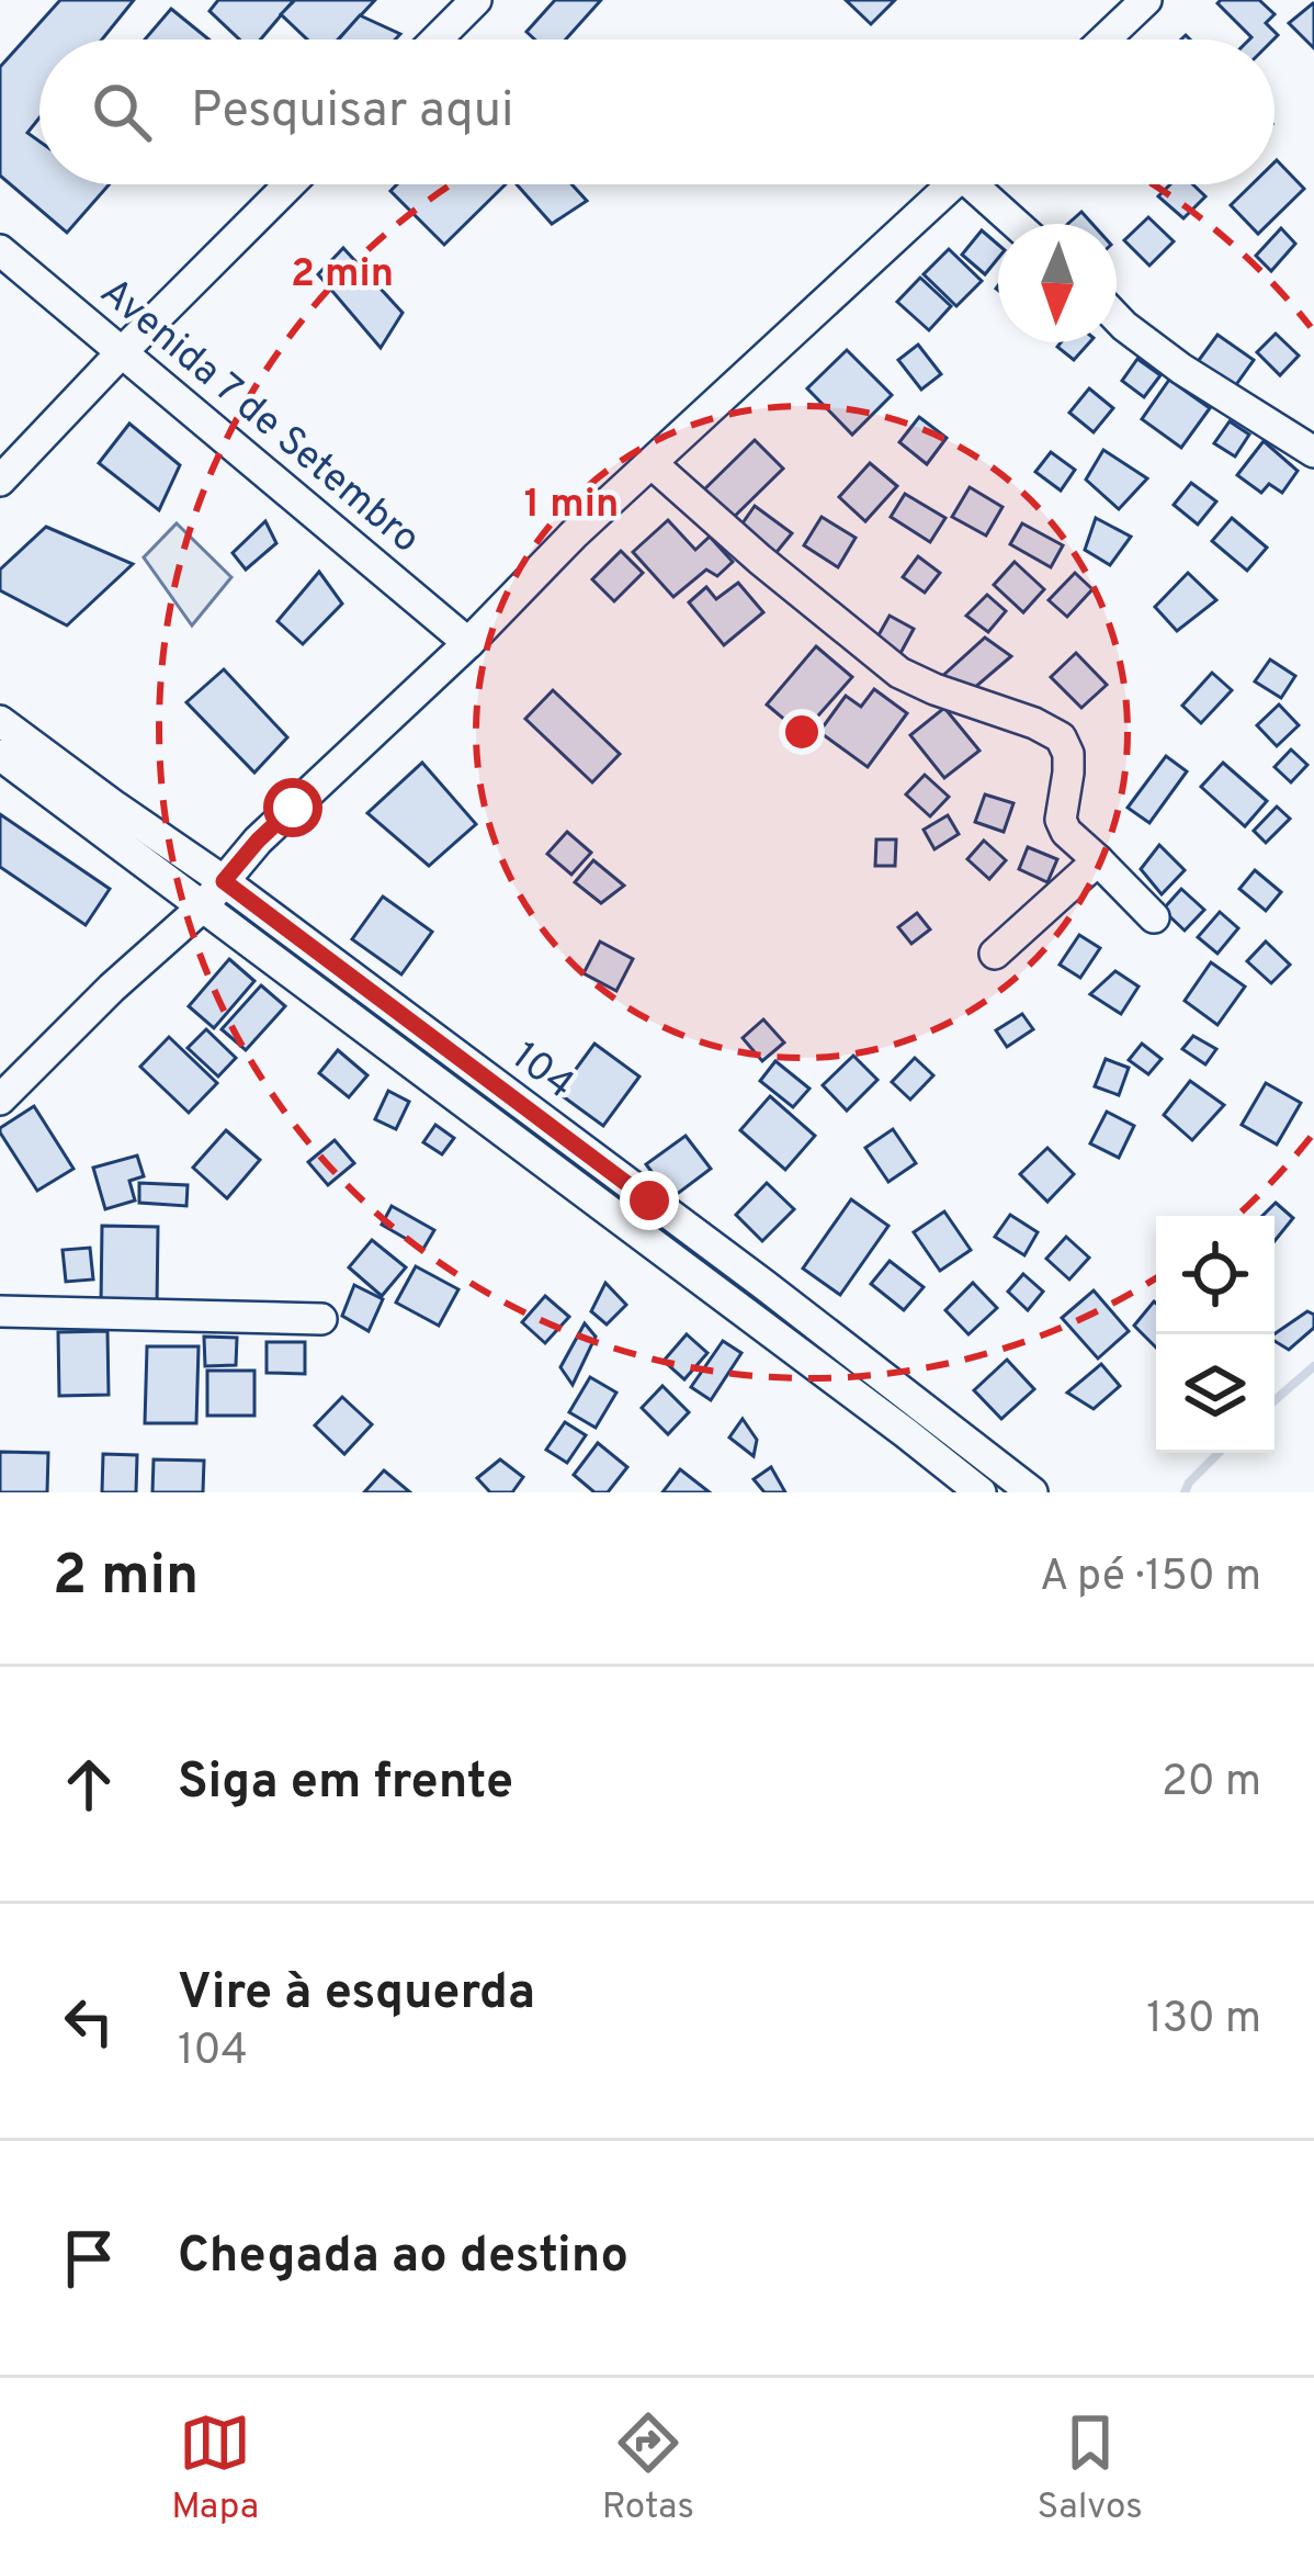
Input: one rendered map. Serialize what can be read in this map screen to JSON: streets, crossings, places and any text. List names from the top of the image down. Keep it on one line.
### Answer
{"streets":{"street":["Avenida 7 de Setembro","104"]},"north":"bottom","page":{"search":"Pesquisar aqui","heading":["2 min","A pé · 150 m"],"list":[["Siga em frente","20 m"],["Vire à esquerda","104","130 m"],"Chegada ao destino"],"nav":["Mapa","Rotas","Salvos"]},"rings":["2 min","1 min"]}
